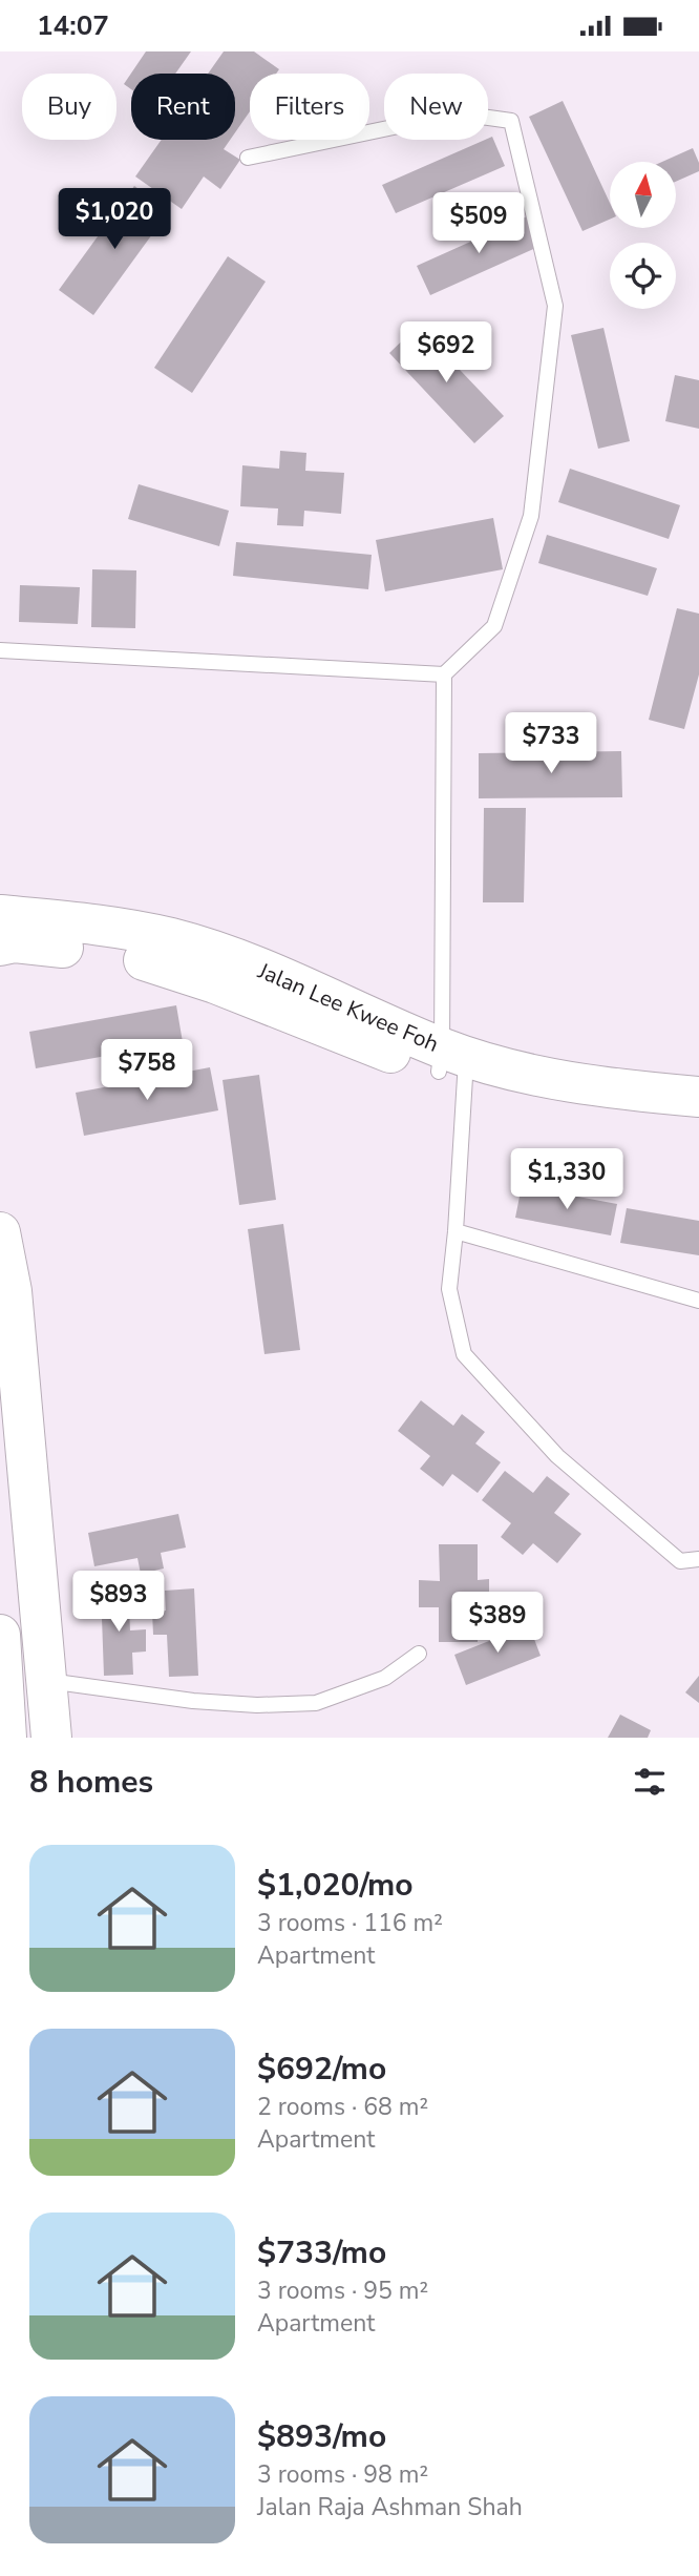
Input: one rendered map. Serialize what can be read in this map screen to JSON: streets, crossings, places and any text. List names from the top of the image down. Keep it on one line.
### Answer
{"streets":{"main road":["Jalan Lee Kwee Foh"]},"north":"top","page":{"status":"14:07","chip":["Buy","Rent","Filters","New"],"price":["$1,020","$509","$692","$733","$758","$1,330","$893","$389"],"heading":"8 homes","list":[{"name":"$1,020/mo","note":"3 rooms · 116 m² · Apartment"},{"name":"$692/mo","note":"2 rooms · 68 m² · Apartment"},{"name":"$733/mo","note":"3 rooms · 95 m² · Apartment"},{"name":"$893/mo","note":"3 rooms · 98 m² · Jalan Raja Ashman Shah"}]}}
